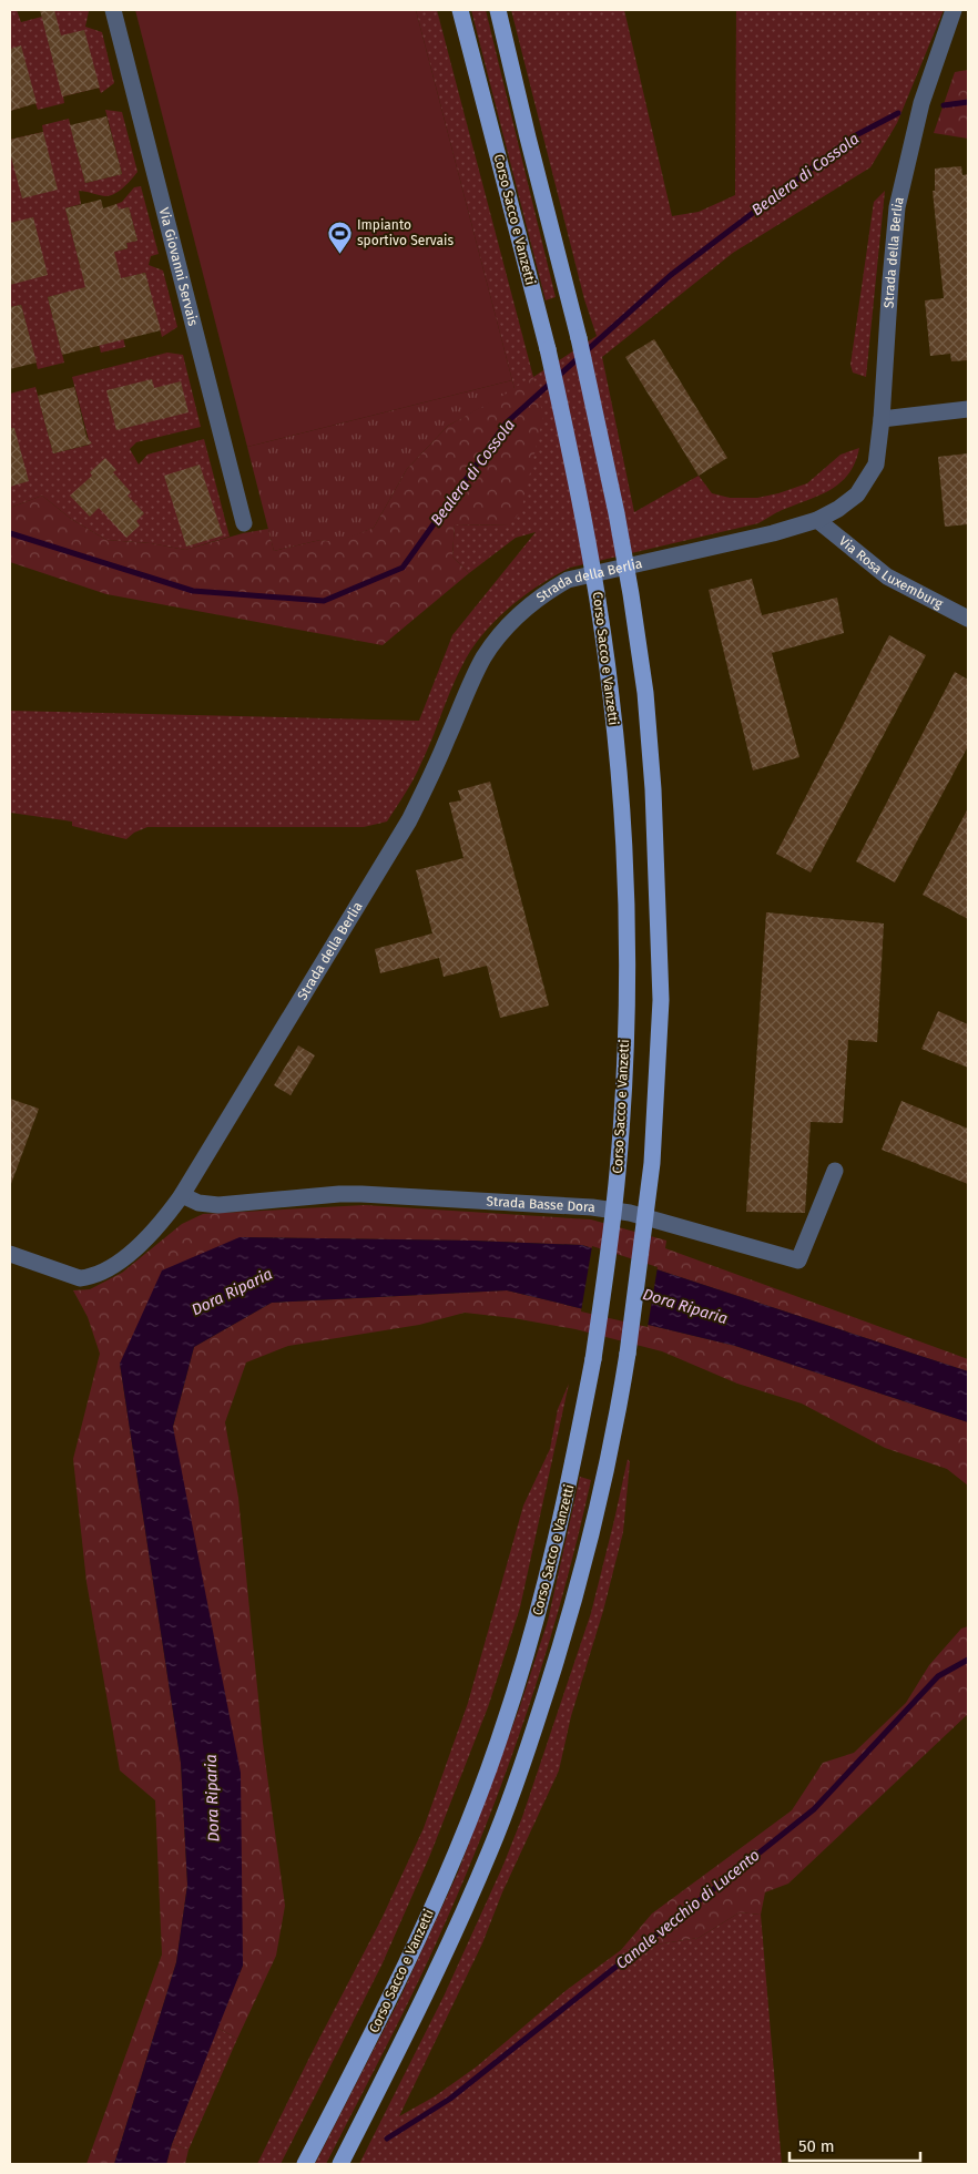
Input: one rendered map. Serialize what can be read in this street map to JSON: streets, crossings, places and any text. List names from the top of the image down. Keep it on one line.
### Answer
{"streets":{"main road":["Corso Sacco e Vanzetti"],"street":["Strada della Berlia","Via Giovanni Servais","Via Rosa Luxemburg","Strada Basse Dora"]},"crossings":[["Strada della Berlia","Via Rosa Luxemburg"],["Strada della Berlia","Strada Basse Dora"]],"water":["Bealera di Cossola","Dora Riparia","Canale vecchio di Lucento"],"places":{"sports":["Impianto sportivo Servais"]},"scale_bar":"50 m"}
